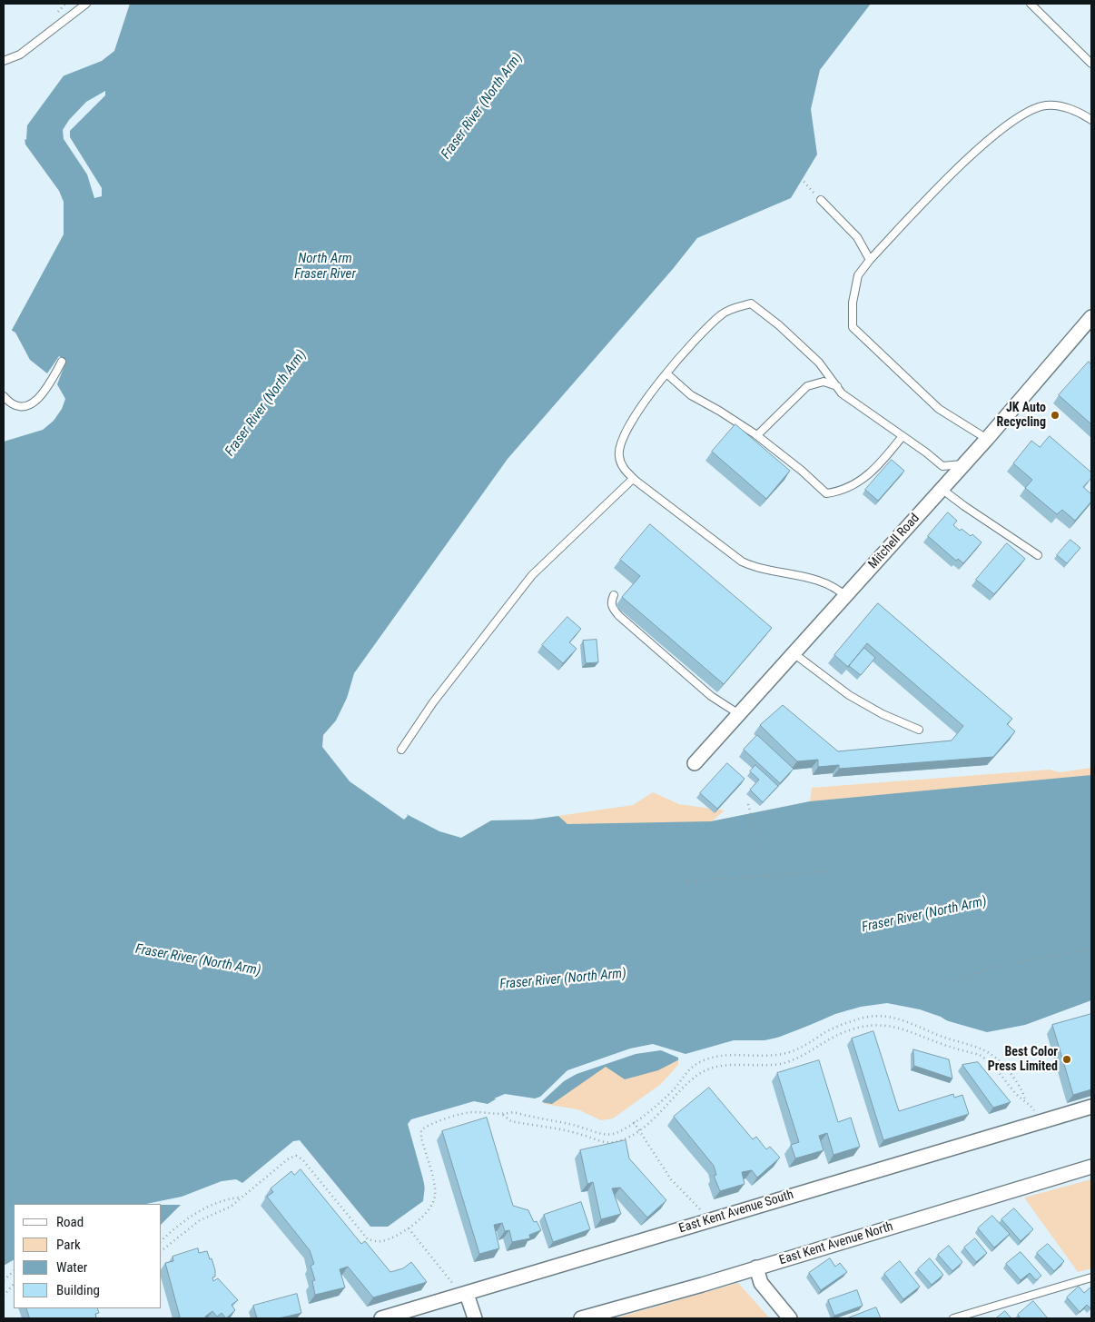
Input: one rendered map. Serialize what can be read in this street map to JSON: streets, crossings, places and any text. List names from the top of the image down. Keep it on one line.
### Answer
{"streets":{"street":["Mitchell Road","East Kent Avenue South","East Kent Avenue North"]},"water":["Fraser River (North Arm)","North Arm Fraser River"],"places":["JK Auto Recycling","Best Color Press Limited"],"legend":["Road","Park","Water","Building"]}
